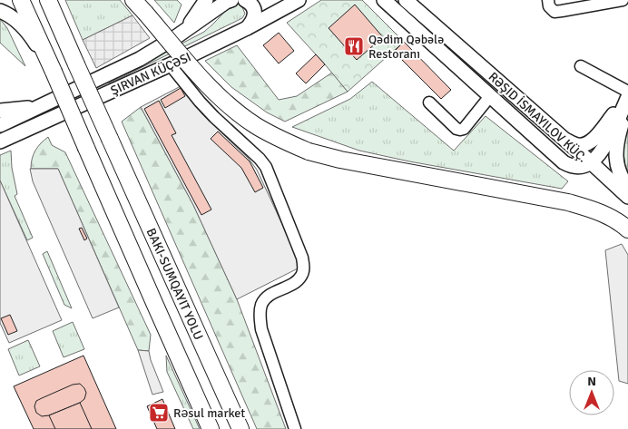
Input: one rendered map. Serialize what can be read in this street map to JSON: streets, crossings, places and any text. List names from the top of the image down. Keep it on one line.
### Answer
{"streets":{"main road":["ŞIRVAN KÜÇƏSI"]},"places":{"restaurant":["Qədim Qəbələ Restoranı"],"supermarket":["Rәsul market"]},"north":"top"}
